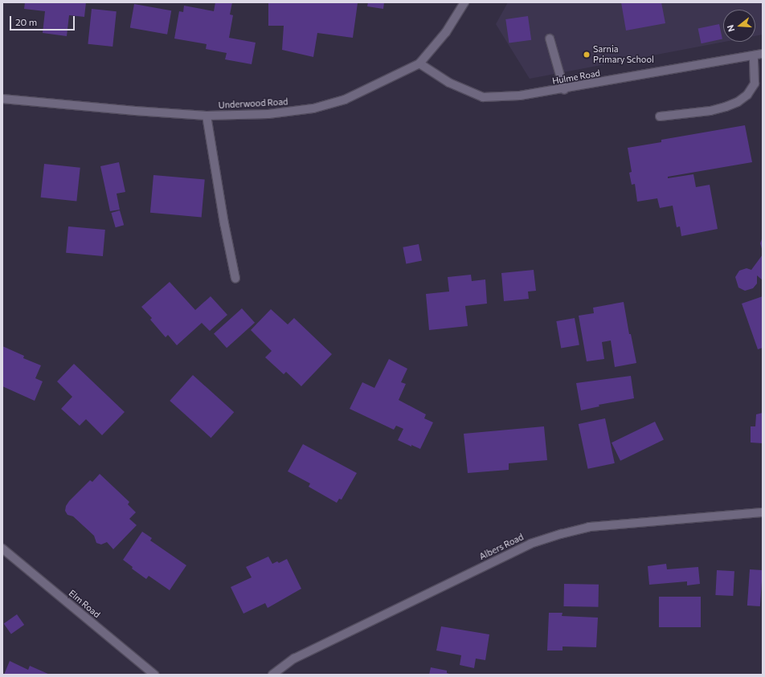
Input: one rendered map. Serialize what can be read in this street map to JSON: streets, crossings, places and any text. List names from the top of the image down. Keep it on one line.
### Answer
{"streets":{"street":["Hulme Road","Underwood Road","Albers Road","Elm Road"]},"crossings":[["Hulme Road","Underwood Road"]],"places":["Sarnia Primary School"],"scale_bar":"20 m","north":"left"}
